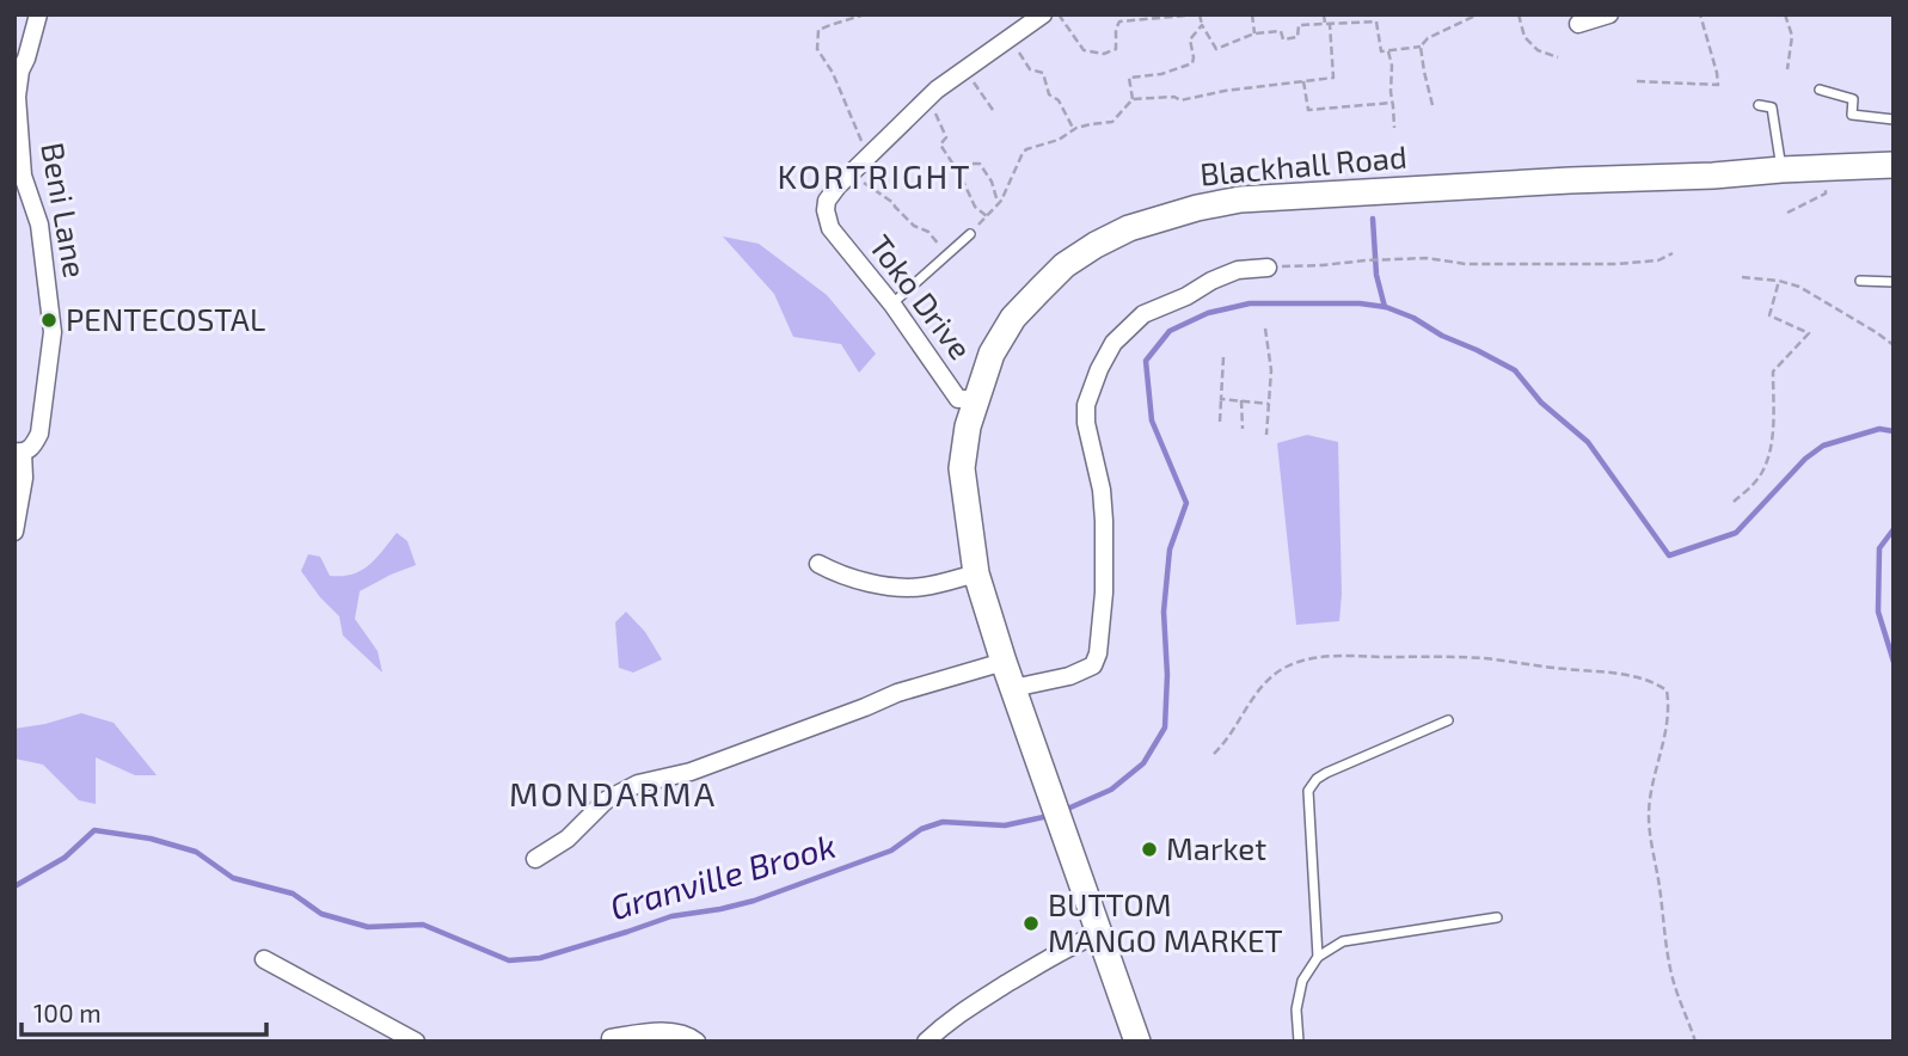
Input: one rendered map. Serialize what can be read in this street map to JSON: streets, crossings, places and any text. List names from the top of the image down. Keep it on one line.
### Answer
{"streets":{"main road":["Blackhall Road"],"street":["Beni Lane","Toko Drive"]},"crossings":[["Blackhall Road","Toko Drive"]],"districts":["KORTRIGHT","MONDARMA"],"water":["Granville Brook"],"places":["PENTECOSTAL","Market","BUTTOM MANGO MARKET"],"scale_bar":"100 m"}
